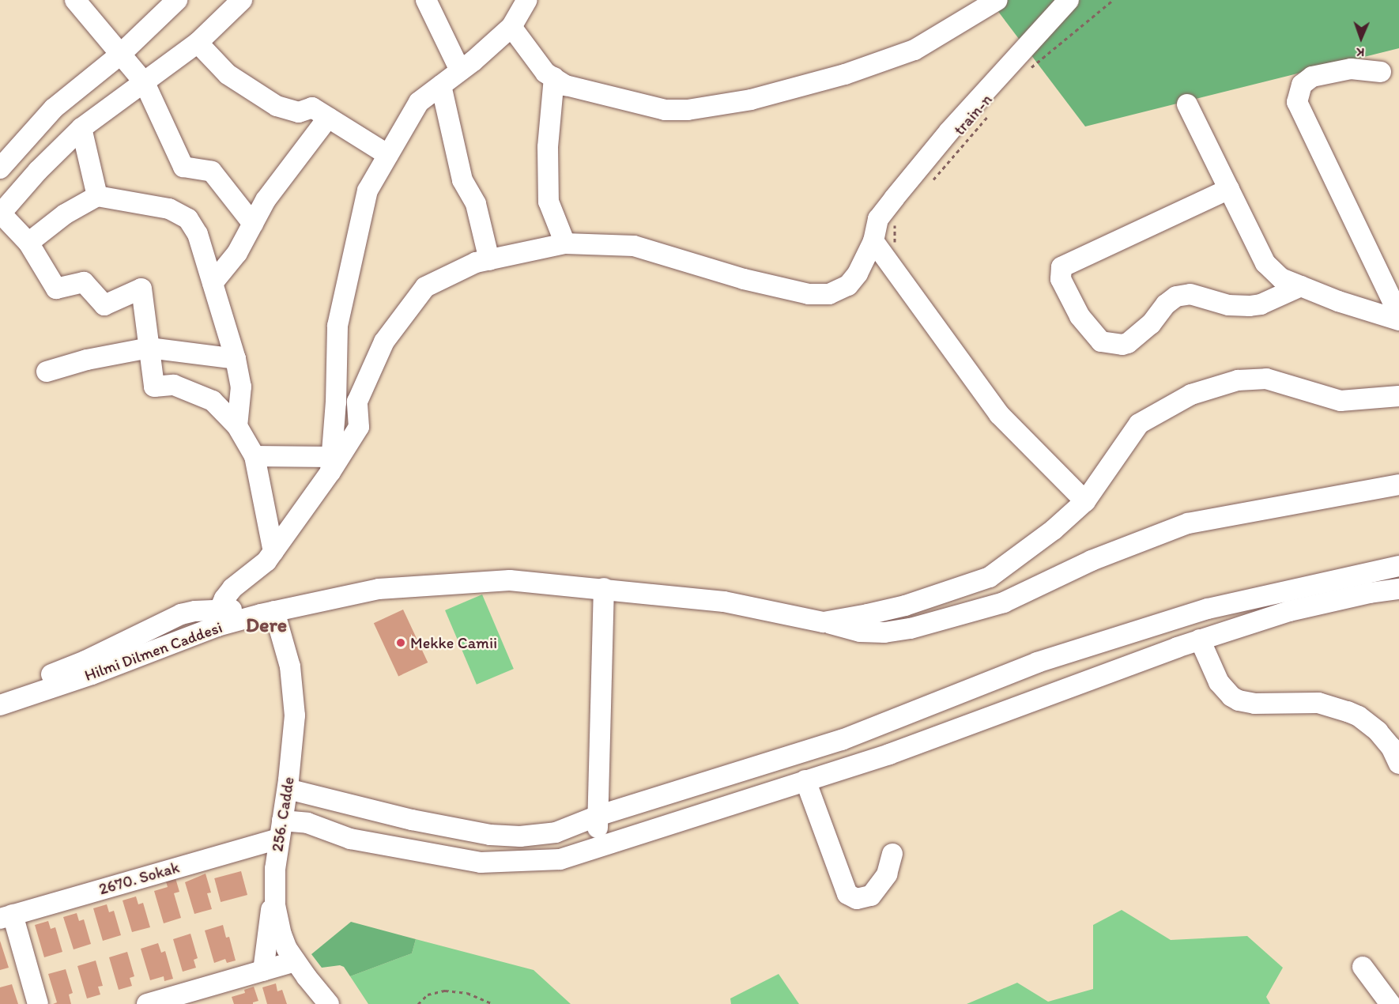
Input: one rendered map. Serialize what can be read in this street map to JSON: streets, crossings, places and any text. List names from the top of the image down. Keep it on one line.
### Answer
{"streets":{"street":["Hilmi Dilmen Caddesi","256. Cadde","2670. Sokak"],"path":["train-n"]},"crossings":[["Hilmi Dilmen Caddesi","256. Cadde"],["256. Cadde","2670. Sokak"]],"districts":["Dere"],"places":["Mekke Camii"],"north":"bottom"}
